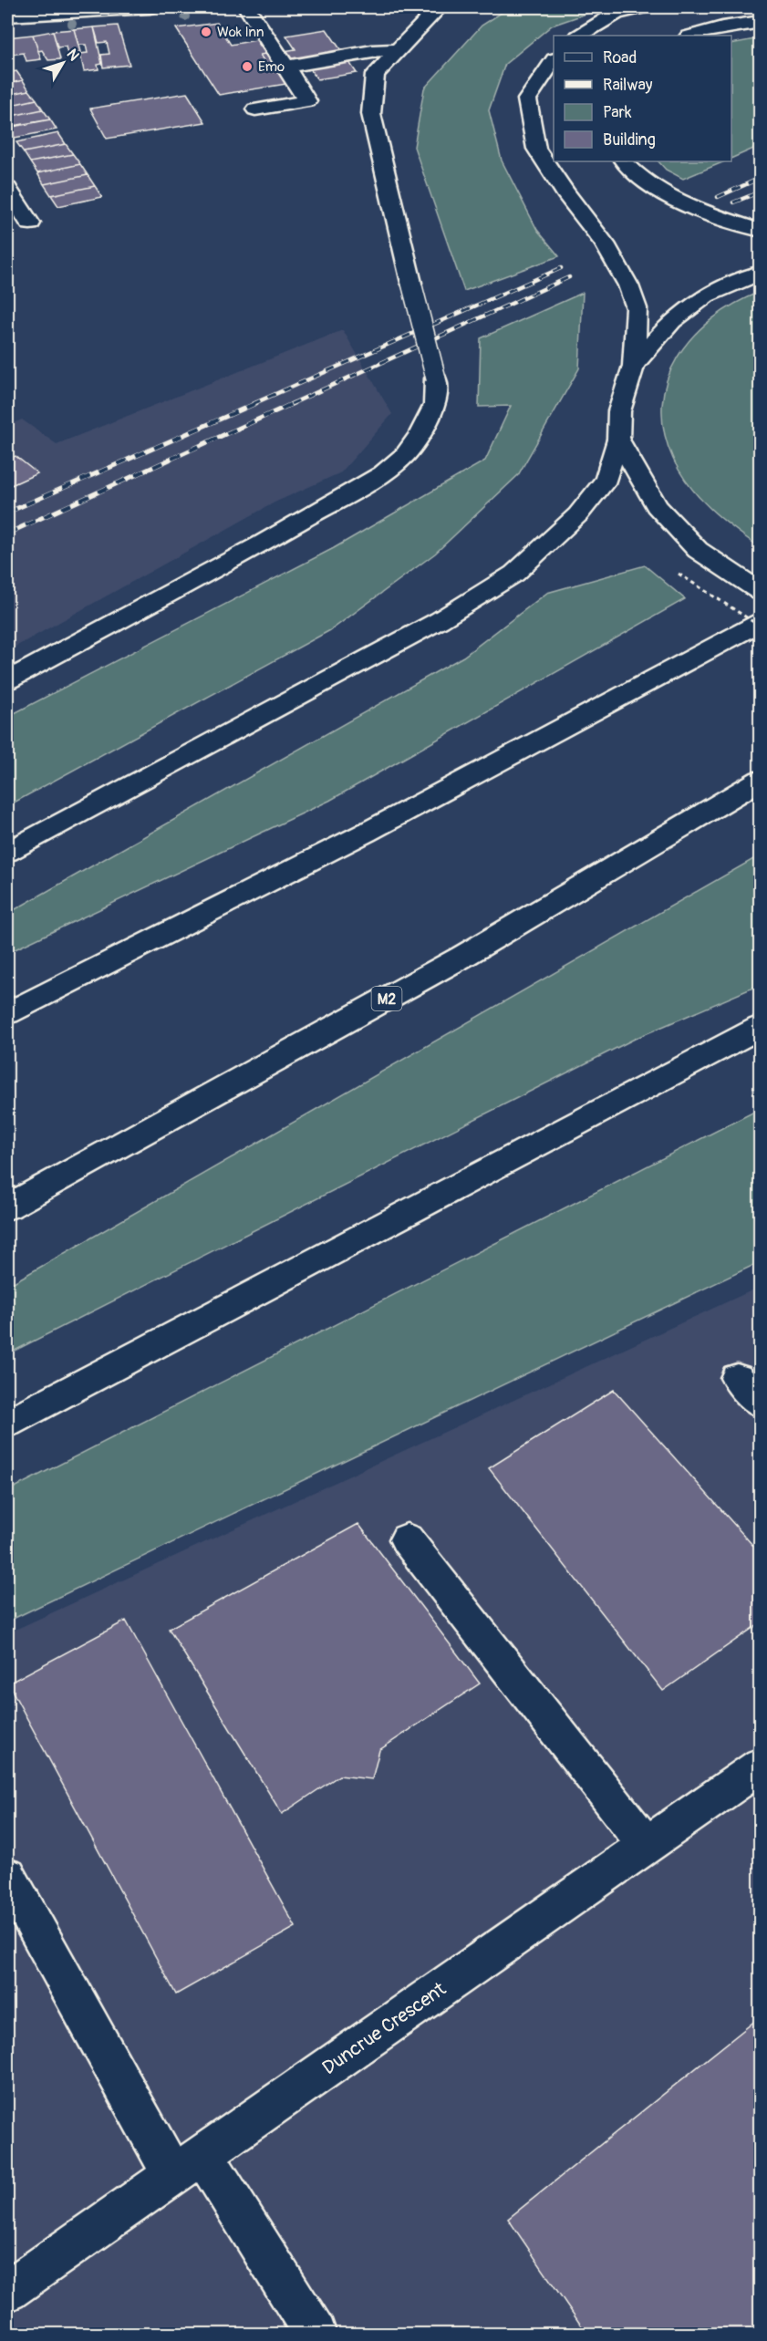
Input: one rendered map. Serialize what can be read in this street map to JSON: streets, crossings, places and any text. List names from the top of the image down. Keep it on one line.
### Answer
{"streets":{"main road":["M2","Duncrue Crescent"]},"places":["Wok Inn","Emo"],"legend":["Road","Railway","Park","Building"],"north":"top right"}
